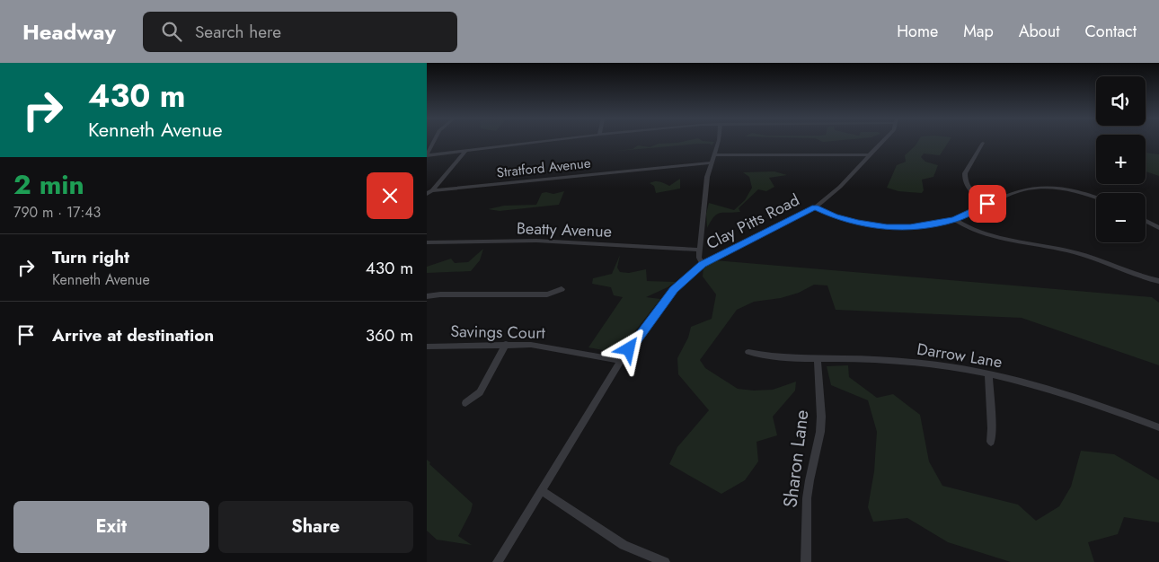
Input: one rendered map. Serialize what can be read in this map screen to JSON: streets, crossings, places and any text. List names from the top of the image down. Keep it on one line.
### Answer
{"streets":{"street":["Stratford Avenue","Clay Pitts Road","Beatty Avenue","Savings Court","Darrow Lane","Sharon Lane"]},"crossings":[["Clay Pitts Road","Savings Court"],["Darrow Lane","Sharon Lane"]],"page":{"header":"Headway","search":"Search here","nav":["Home","Map","About","Contact"],"turn":["430 m","Kenneth Avenue"],"map_buttons":["+","−"],"heading":["2 min","790 m · 17:43"],"list":[{"name":"Turn right","note":"Kenneth Avenue","value":"430 m"},{"name":"Arrive at destination","value":"360 m"}],"buttons":["Exit","Share"]}}
